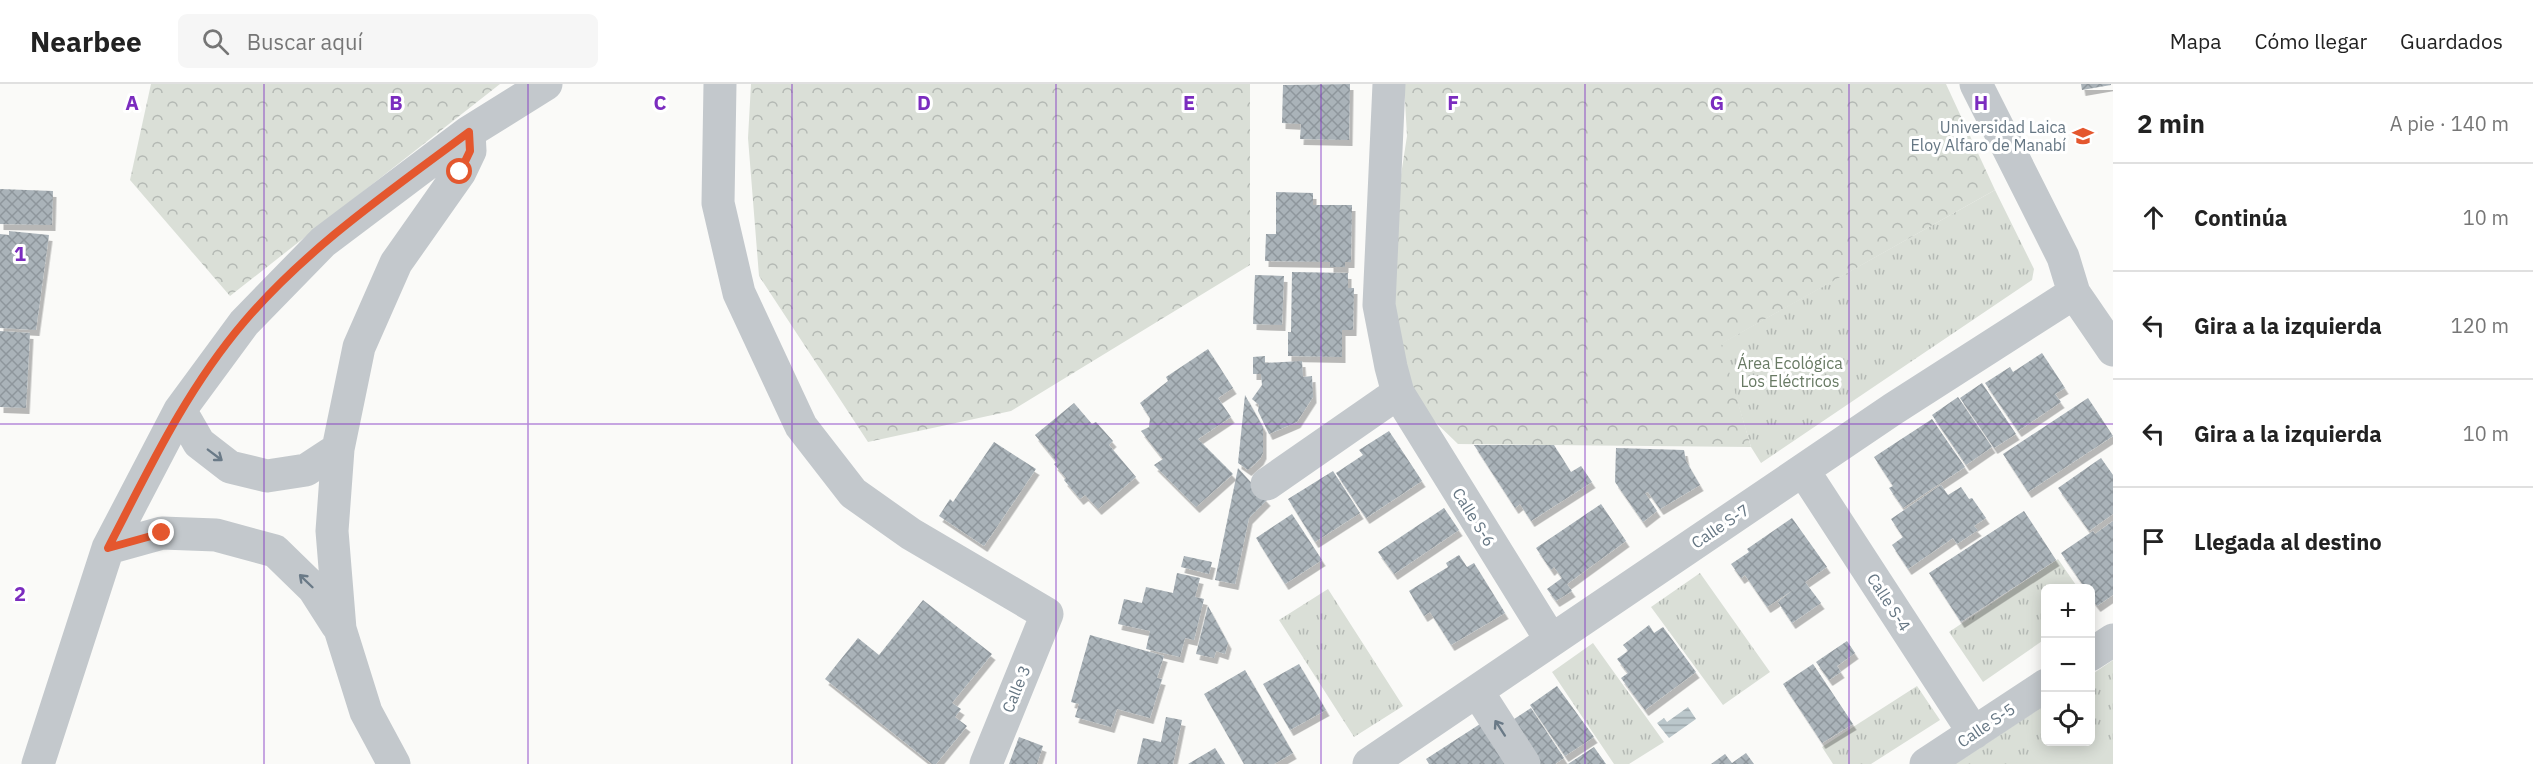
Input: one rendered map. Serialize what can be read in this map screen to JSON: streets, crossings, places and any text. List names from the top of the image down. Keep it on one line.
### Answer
{"streets":{"street":["Calle S-6","Calle S-7","Calle S-4","Calle 3","Calle S-5"]},"crossings":[["Calle S-6","Calle S-7"],["Calle S-7","Calle S-4"],["Calle S-4","Calle S-5"]],"parks":["Área Ecológica Los Eléctricos"],"places":{"school or university":["Universidad Laica Eloy Alfaro de Manabí"]},"page":{"header":"Nearbee","search":"Buscar aquí","nav":["Mapa","Cómo llegar","Guardados"],"heading":["2 min","A pie · 140 m"],"list":[["Continúa","10 m"],["Gira a la izquierda","120 m"],["Gira a la izquierda","10 m"],"Llegada al destino"],"map_buttons":["+","−"]},"grid":{"columns":["A","B","C","D","E","F","G","H"],"rows":["1","2"]}}
